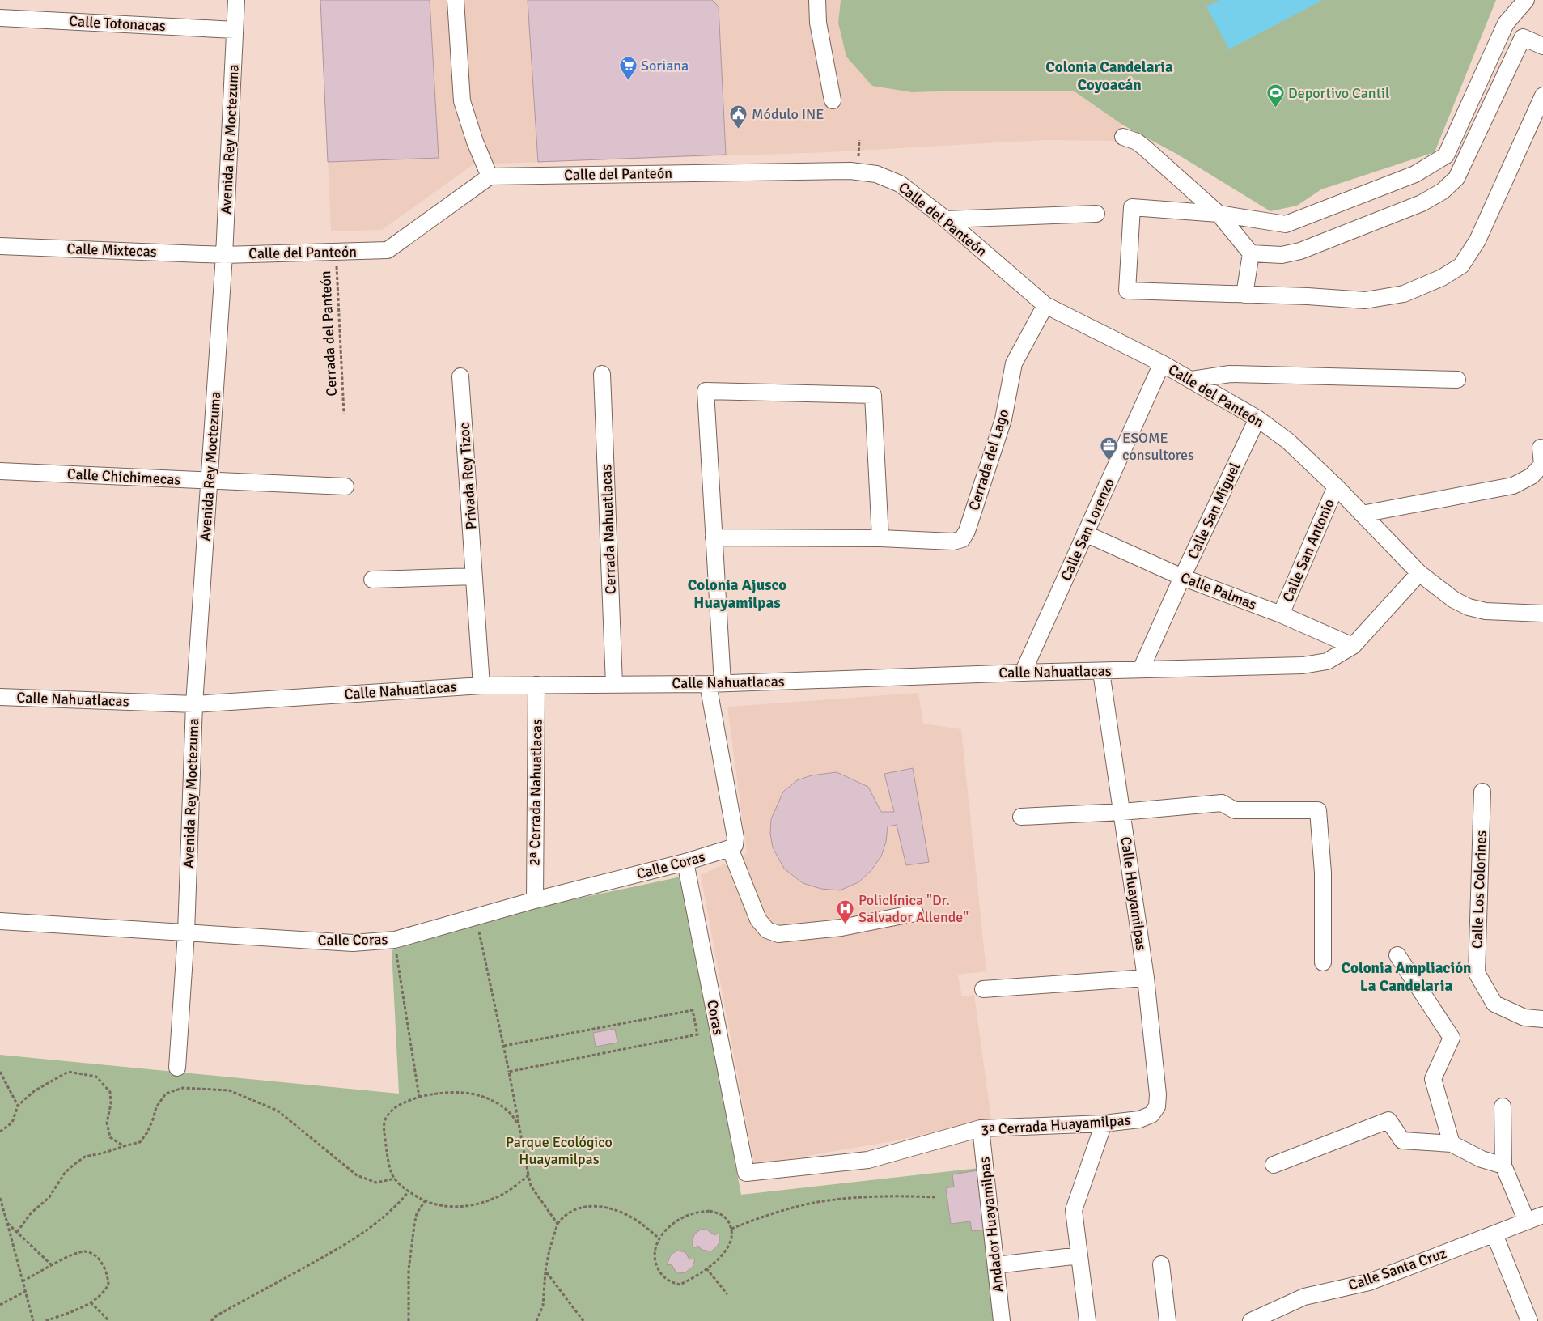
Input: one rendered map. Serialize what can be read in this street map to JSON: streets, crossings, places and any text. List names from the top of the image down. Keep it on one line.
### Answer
{"streets":{"street":["Calle Totonacas","Avenida Rey Moctezuma","Calle del Panteón","Calle Mixtecas","Cerrada del Lago","Privada Rey Tizoc","Calle Chichimecas","Calle San Miguel","Cerrada Nahuatlacas","Calle San Lorenzo","Calle San Antonio","Calle Palmas","Calle Nahuatlacas","2ª Cerrada Nahuatlacas","Calle Coras","Calle Los Colorines","Calle Huayamilpas","Coras","3ª Cerrada Huayamilpas","Andador Huayamilpas","Calle Santa Cruz"],"path":["Cerrada del Panteón"]},"crossings":[["Calle Totonacas","Avenida Rey Moctezuma"],["Avenida Rey Moctezuma","Calle del Panteón"],["Avenida Rey Moctezuma","Calle Mixtecas"],["Avenida Rey Moctezuma","Calle Chichimecas"],["Avenida Rey Moctezuma","Calle Nahuatlacas"],["Avenida Rey Moctezuma","Calle Coras"],["Calle del Panteón","Calle Mixtecas"],["Calle del Panteón","Cerrada del Panteón"],["Calle del Panteón","Cerrada del Lago"],["Calle del Panteón","Calle San Miguel"],["Calle del Panteón","Calle San Lorenzo"],["Calle del Panteón","Calle San Antonio"],["Calle del Panteón","Calle Nahuatlacas"],["Privada Rey Tizoc","Calle Nahuatlacas"],["Calle San Miguel","Calle Palmas"],["Calle San Miguel","Calle Nahuatlacas"],["Cerrada Nahuatlacas","Calle Nahuatlacas"],["Calle San Lorenzo","Calle Palmas"],["Calle San Lorenzo","Calle Nahuatlacas"],["Calle San Antonio","Calle Palmas"],["Calle Palmas","Calle Nahuatlacas"],["Calle Nahuatlacas","2ª Cerrada Nahuatlacas"],["Calle Nahuatlacas","Calle Huayamilpas"],["2ª Cerrada Nahuatlacas","Calle Coras"],["Calle Coras","Coras"],["Calle Huayamilpas","3ª Cerrada Huayamilpas"],["Coras","3ª Cerrada Huayamilpas"],["3ª Cerrada Huayamilpas","Andador Huayamilpas"]],"districts":["Colonia Candelaria Coyoacán","Colonia Ajusco Huayamilpas","Colonia Ampliación La Candelaria"],"parks":["Parque Ecológico Huayamilpas"],"places":{"supermarket":["Soriana"],"sports":["Deportivo Cantil"],"public building":["Módulo INE"],"office":["ESOME consultores"],"hospital":["Policlínica \"Dr. Salvador Allende\""]}}
